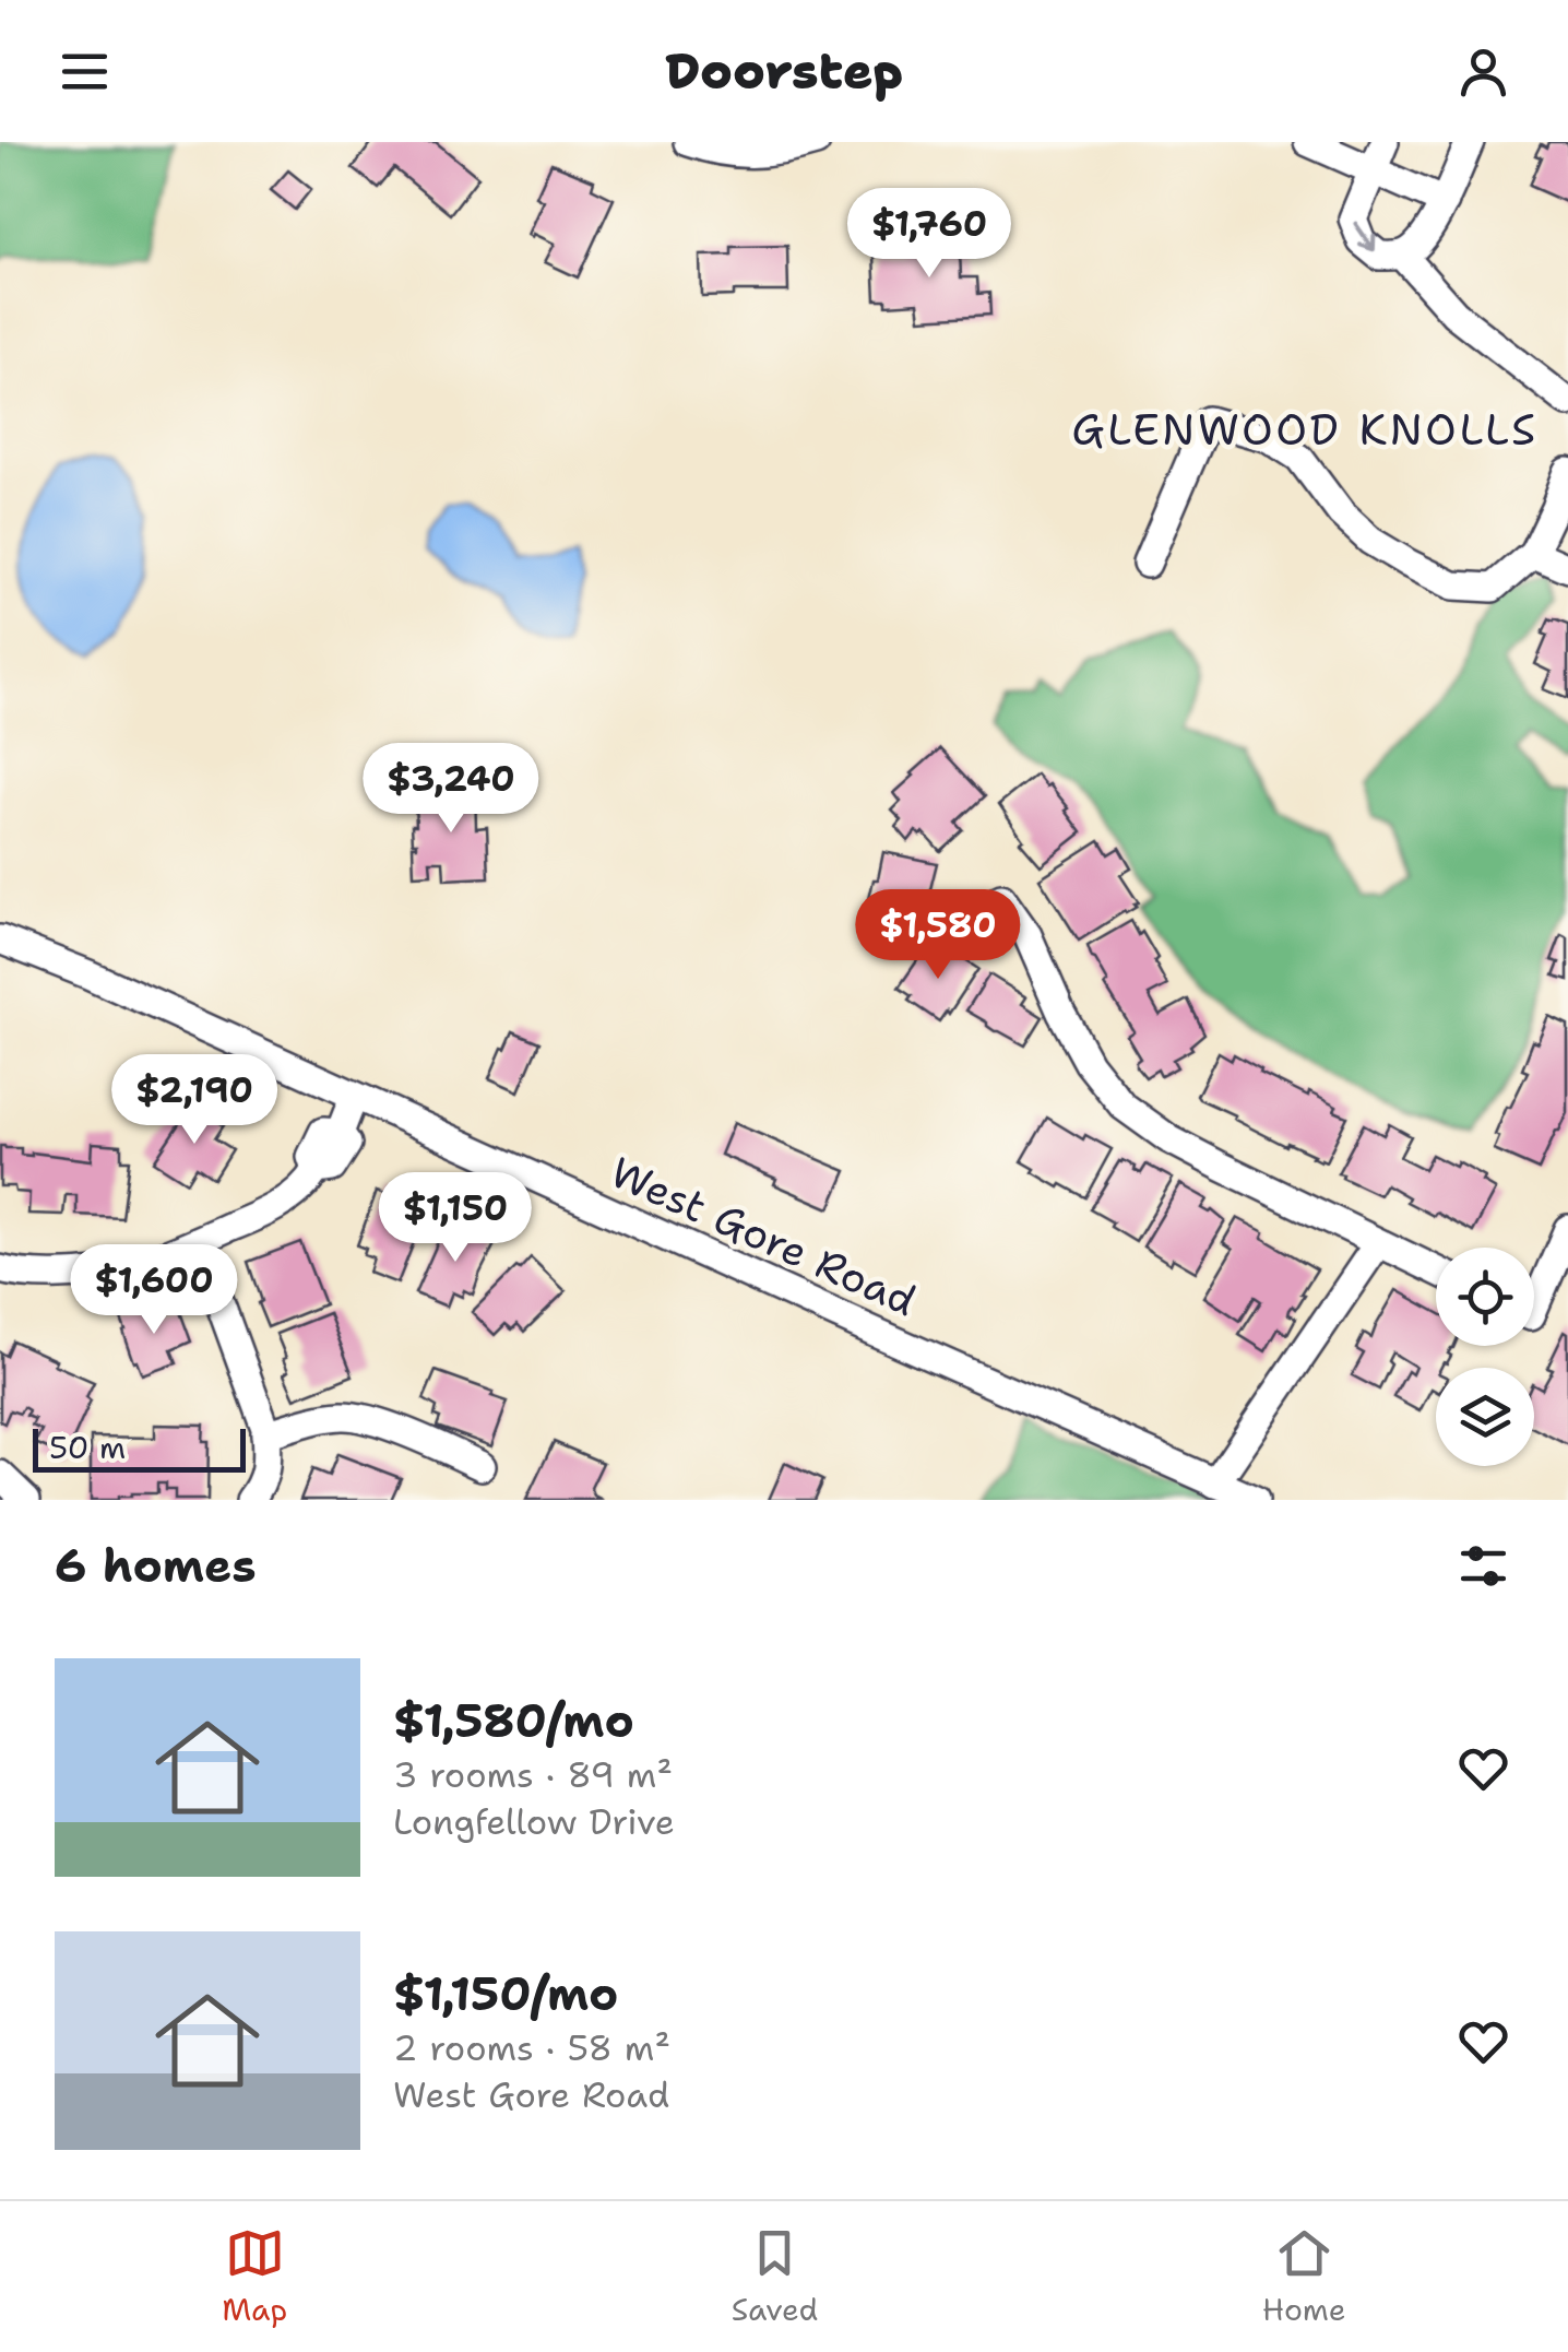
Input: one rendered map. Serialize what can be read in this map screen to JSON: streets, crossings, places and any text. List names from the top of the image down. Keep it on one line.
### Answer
{"streets":{"street":["West Gore Road"]},"districts":["GLENWOOD KNOLLS"],"scale_bar":"50 m","page":{"header":"Doorstep","price":["$1,760","$3,240","$1,580","$2,190","$1,150","$1,600"],"scale":"50 m","heading":"6 homes","list":[{"name":"$1,580/mo","note":"3 rooms · 89 m² · Longfellow Drive"},{"name":"$1,150/mo","note":"2 rooms · 58 m² · West Gore Road"}],"tabs":["Map","Saved","Home"]}}
